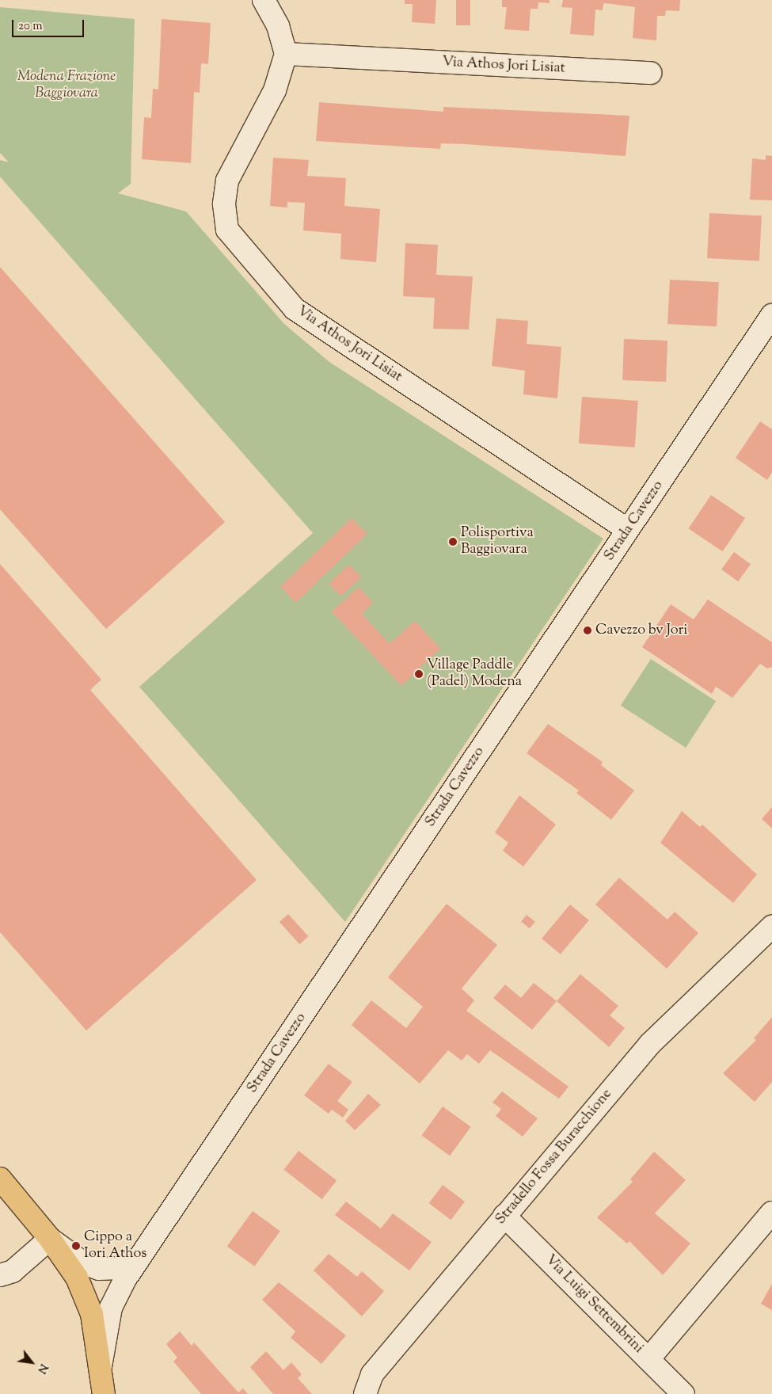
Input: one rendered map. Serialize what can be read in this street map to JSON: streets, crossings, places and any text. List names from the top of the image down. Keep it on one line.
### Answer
{"streets":{"street":["Via Athos Jori Lisiat","Strada Cavezzo","Stradello Fossa Buracchione","Via Luigi Settembrini"]},"crossings":[["Via Athos Jori Lisiat","Strada Cavezzo"],["Stradello Fossa Buracchione","Via Luigi Settembrini"]],"parks":["Modena Frazione Baggiovara"],"places":["Polisportiva Baggiovara","Cavezzo bv Jori","Village Paddle (Padel) Modena","Cippo a Iori Athos"],"scale_bar":"20 m","north":"bottom right"}
